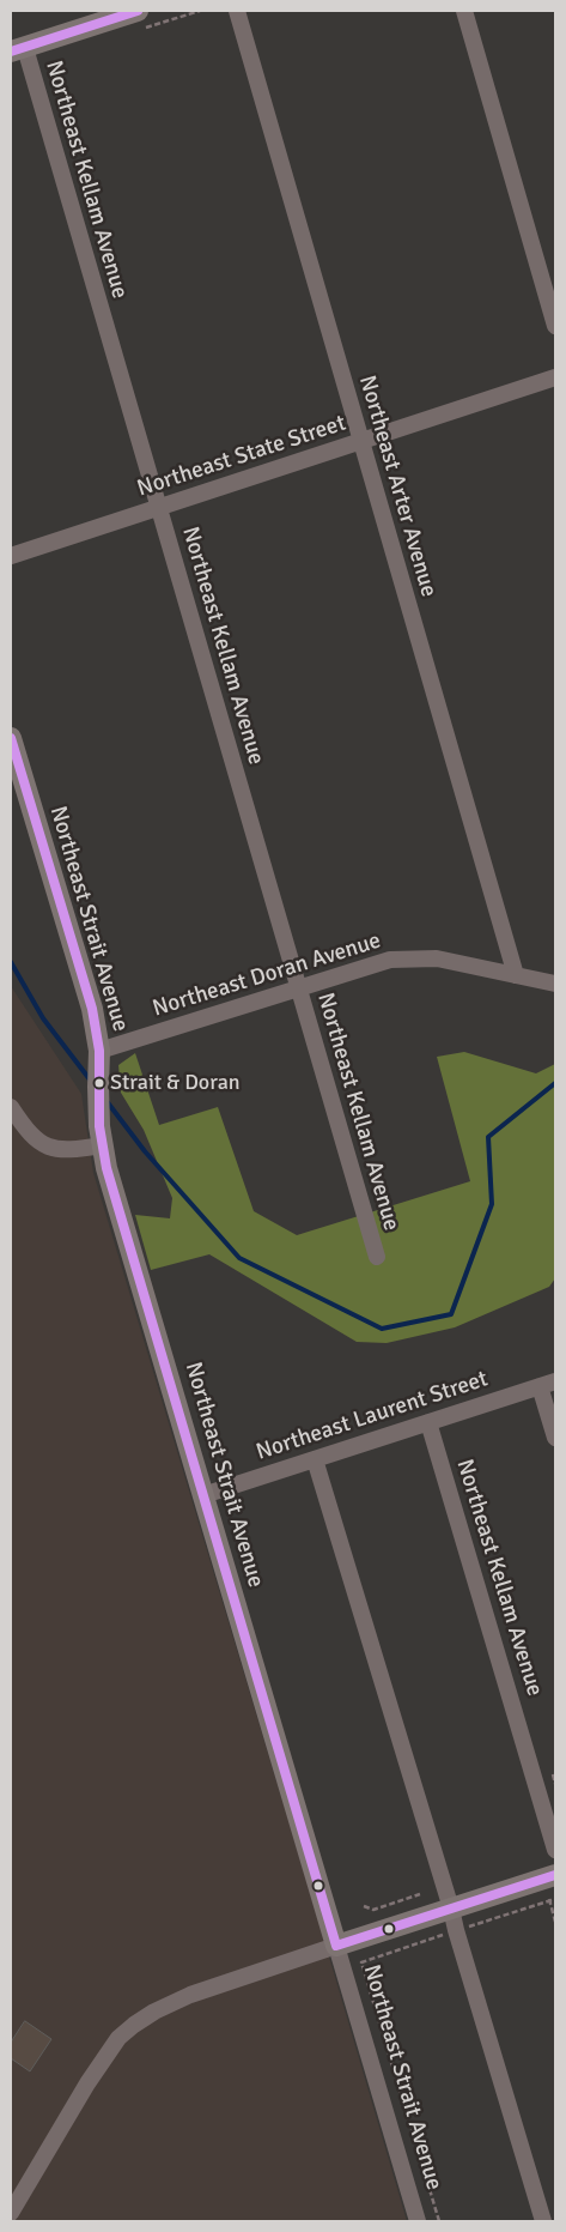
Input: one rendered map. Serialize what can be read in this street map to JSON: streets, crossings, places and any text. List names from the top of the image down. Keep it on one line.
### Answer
{"streets":{"main road":["Northeast Strait Avenue"],"street":["Northeast Kellam Avenue","Northeast State Street","Northeast Arter Avenue","Northeast Doran Avenue","Northeast Laurent Street"]},"crossings":[["Northeast Kellam Avenue","Northeast State Street"],["Northeast Kellam Avenue","Northeast Doran Avenue"],["Northeast Kellam Avenue","Northeast Laurent Street"],["Northeast State Street","Northeast Arter Avenue"],["Northeast Arter Avenue","Northeast Doran Avenue"],["Northeast Strait Avenue","Northeast Doran Avenue"],["Northeast Strait Avenue","Northeast Laurent Street"]],"places":["Strait & Doran"]}
